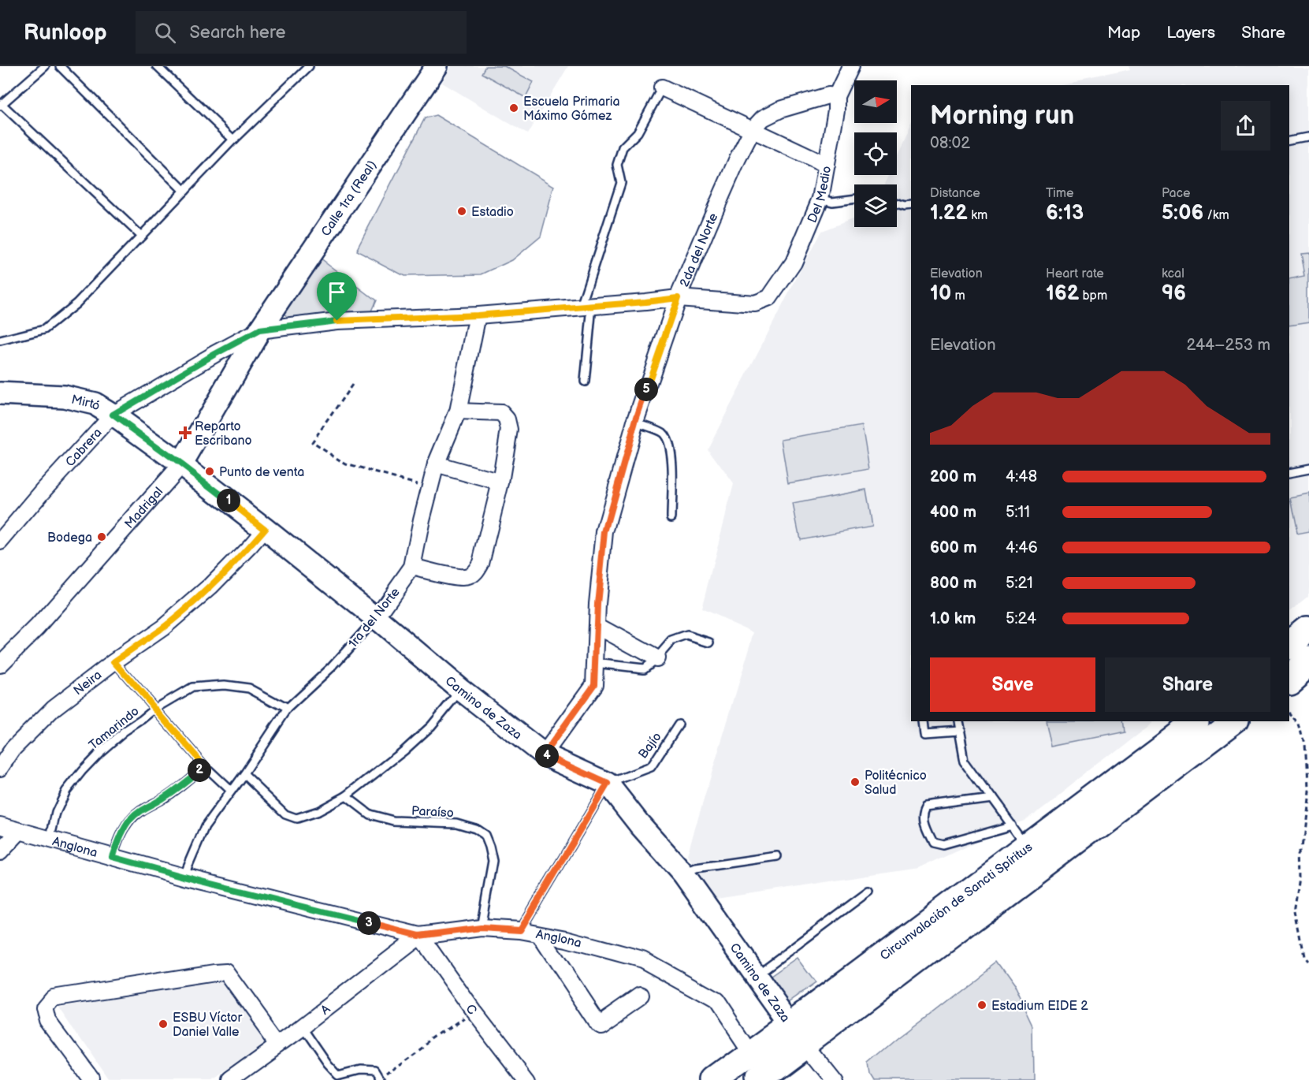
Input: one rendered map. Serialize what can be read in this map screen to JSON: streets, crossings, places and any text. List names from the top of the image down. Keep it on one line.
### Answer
{"streets":{"highway":["Circunvalación de Sancti Spíritus"],"street":["Del Medio","Calle 1ra (Real)","2da del Norte","Mirtó","Cabrera","Madrigal","1ra del Norte","Neira","Camino de Zaza","Anglona","A","C"],"lane":["Tamarindo","Bajío","Paraíso"]},"crossings":[["Del Medio","2da del Norte"],["Calle 1ra (Real)","Cabrera"],["Calle 1ra (Real)","Madrigal"],["2da del Norte","Camino de Zaza"],["Mirtó","Cabrera"],["Mirtó","Madrigal"],["Mirtó","Camino de Zaza"],["Cabrera","Madrigal"],["Madrigal","Camino de Zaza"],["1ra del Norte","Camino de Zaza"],["1ra del Norte","Tamarindo"],["1ra del Norte","Anglona"],["Neira","Camino de Zaza"],["Camino de Zaza","Bajío"],["Camino de Zaza","Circunvalación de Sancti Spíritus"],["Tamarindo","Anglona"],["Paraíso","Anglona"],["Anglona","Circunvalación de Sancti Spíritus"],["Anglona","A"],["Anglona","C"],["A","C"]],"places":{"other":["Escuela Primaria Máximo Gómez","Estadio","Punto de venta","Bodega","Politécnico Salud","Estadium EIDE 2","ESBU Víctor Daniel Valle"],"health":["Reparto Escribano"]},"north":"right","page":{"header":"Runloop","search":"Search here","nav":["Map","Layers","Share"],"heading":["Morning run","08:02"],"stats":[["Distance","1.22 km"],["Time","6:13"],["Pace","5:06 /km"],["Elevation","10 m"],["Heart rate","162 bpm"],["kcal","96"]],"chart":["Elevation","244–253 m"],"pins":["5","1","4","2","3"],"list":[{"name":"200 m","note":"4:48"},{"name":"400 m","note":"5:11"},{"name":"600 m","note":"4:46"},{"name":"800 m","note":"5:21"},{"name":"1.0 km","note":"5:24"}],"buttons":["Save","Share"]}}
